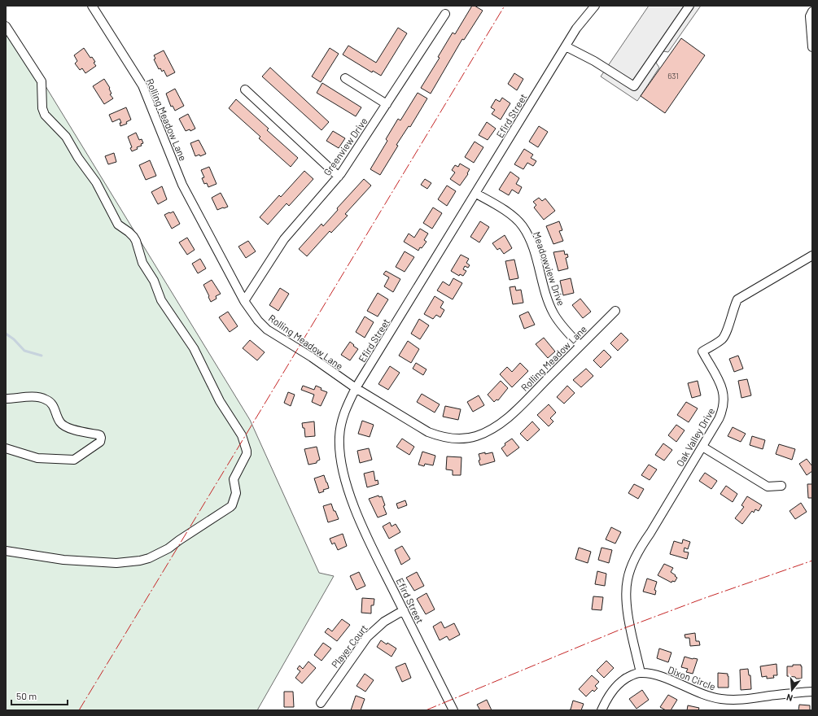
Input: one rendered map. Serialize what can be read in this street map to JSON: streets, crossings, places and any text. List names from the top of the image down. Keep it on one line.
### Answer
{"streets":{"street":["Efird Street","Rolling Meadow Lane","Greenview Drive","Meadowview Drive","Oak Valley Drive","Player Court","Dixon Circle"]},"crossings":[["Efird Street","Rolling Meadow Lane"],["Efird Street","Meadowview Drive"],["Efird Street","Player Court"],["Rolling Meadow Lane","Greenview Drive"],["Rolling Meadow Lane","Meadowview Drive"],["Oak Valley Drive","Dixon Circle"]],"house_numbers":["631"],"scale_bar":"50 m","north":"bottom"}
